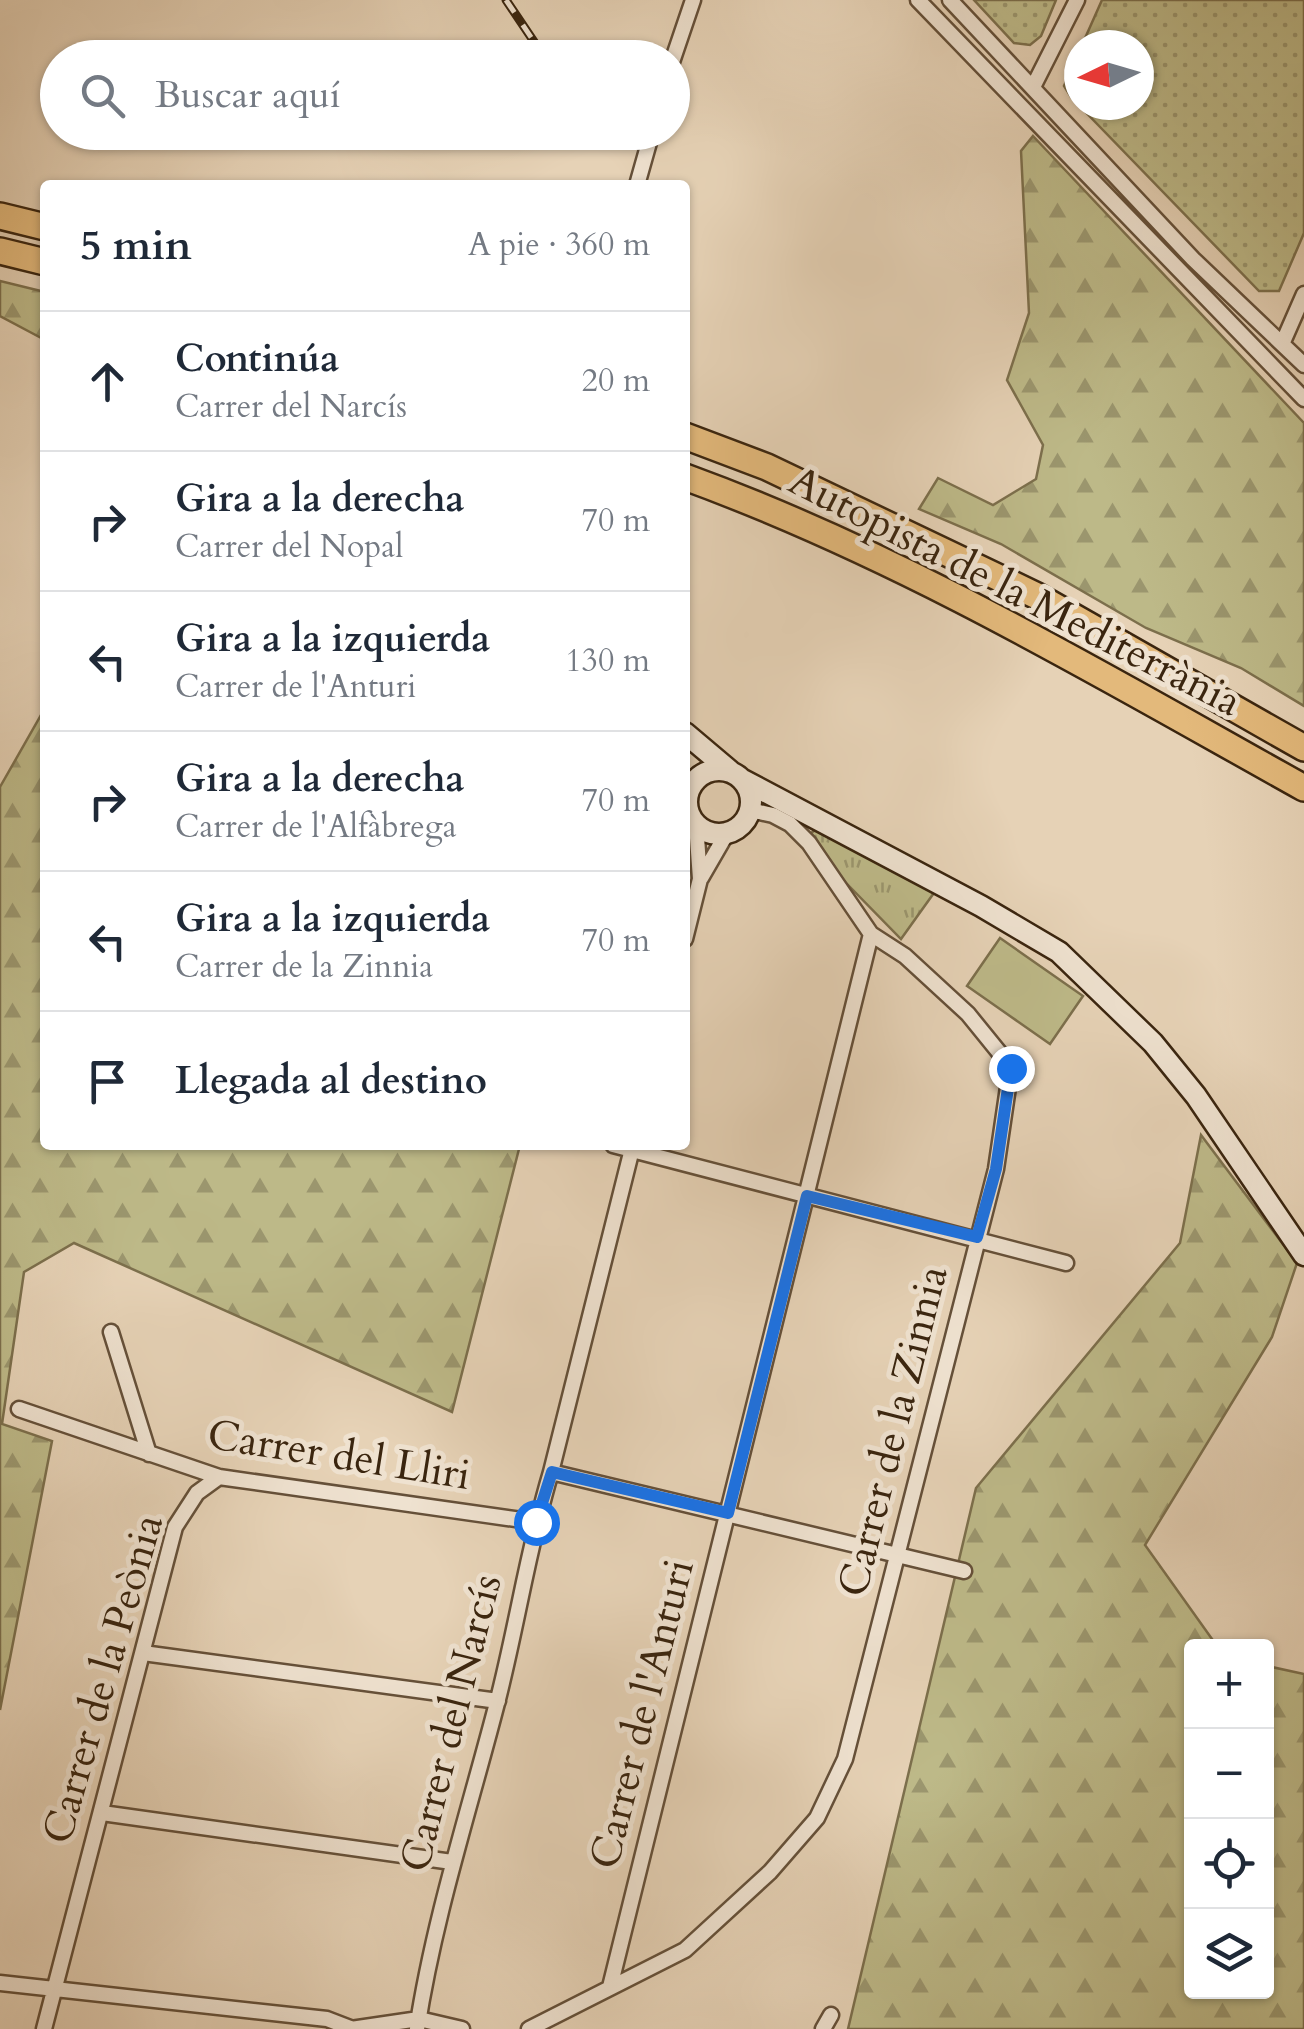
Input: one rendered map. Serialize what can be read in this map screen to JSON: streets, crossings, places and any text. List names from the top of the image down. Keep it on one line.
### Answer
{"streets":{"highway":["Autopista de la Mediterrània"],"street":["Carrer de la Zinnia","Carrer del Lliri","Carrer de la Peònia","Carrer de l'Anturi","Carrer del Narcís"]},"crossings":[["Carrer de la Zinnia","Carrer de l'Anturi"],["Carrer del Lliri","Carrer de la Peònia"],["Carrer del Lliri","Carrer del Narcís"]],"north":"left","page":{"search":"Buscar aquí","heading":["5 min","A pie · 360 m"],"list":[["Continúa","Carrer del Narcís","20 m"],["Gira a la derecha","Carrer del Nopal","70 m"],["Gira a la izquierda","Carrer de l'Anturi","130 m"],["Gira a la derecha","Carrer de l'Alfàbrega","70 m"],["Gira a la izquierda","Carrer de la Zinnia","70 m"],"Llegada al destino"],"map_buttons":["+","−"]}}
